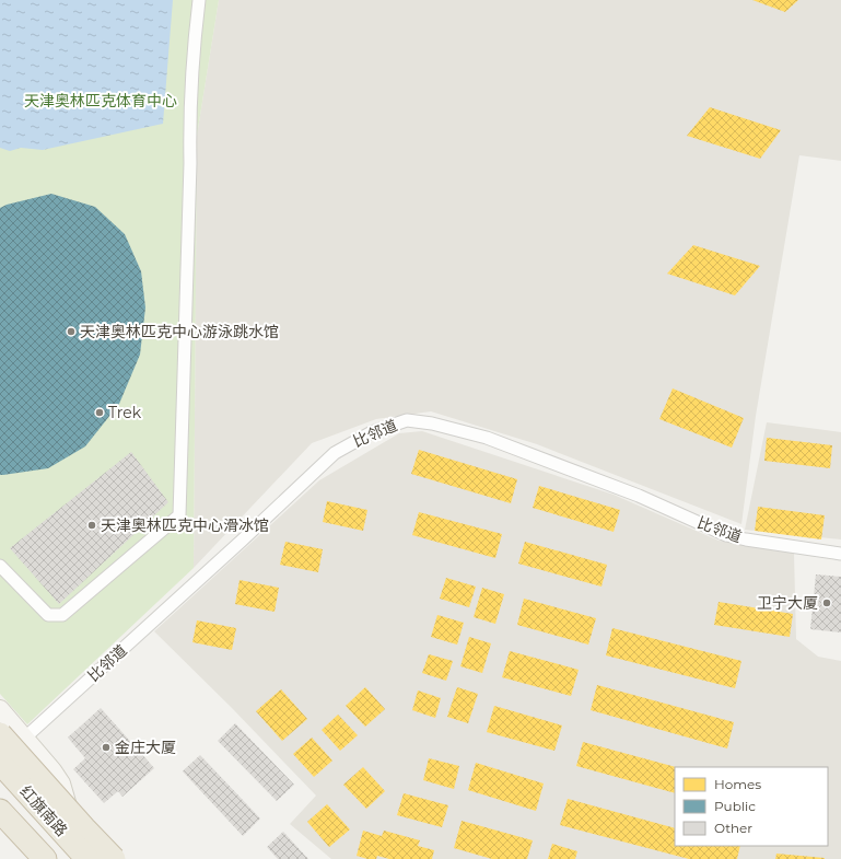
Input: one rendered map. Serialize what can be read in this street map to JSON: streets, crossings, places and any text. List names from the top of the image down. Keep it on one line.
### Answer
{"streets":{"highway":["红旗南路"],"street":["比邻道"]},"parks":["天津奥林匹克体育中心"],"places":["天津奥林匹克中心游泳跳水馆","Trek","天津奥林匹克中心滑冰馆","卫宁大厦","金庄大厦"],"legend":["Homes","Public","Other"]}
